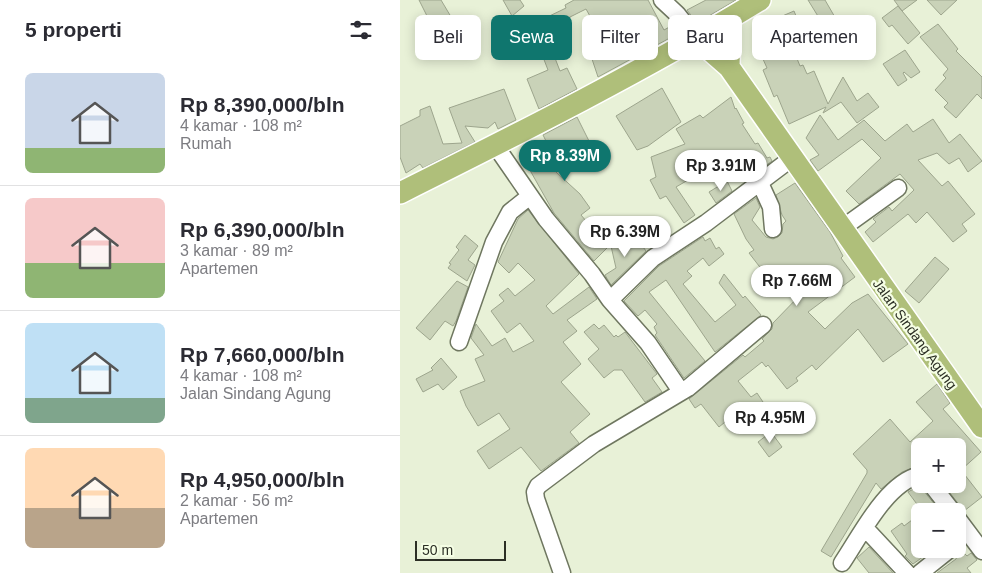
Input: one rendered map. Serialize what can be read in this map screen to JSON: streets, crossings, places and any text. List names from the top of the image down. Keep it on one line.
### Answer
{"streets":{"main road":["Jalan Sindang Agung"]},"scale_bar":"50 m","page":{"heading":"5 properti","chip":["Beli","Sewa","Filter","Baru","Apartemen"],"list":[{"name":"Rp 8,390,000/bln","note":"4 kamar · 108 m² · Rumah"},{"name":"Rp 6,390,000/bln","note":"3 kamar · 89 m² · Apartemen"},{"name":"Rp 7,660,000/bln","note":"4 kamar · 108 m² · Jalan Sindang Agung"},{"name":"Rp 4,950,000/bln","note":"2 kamar · 56 m² · Apartemen"}],"price":["Rp 8.39M","Rp 3.91M","Rp 6.39M","Rp 7.66M","Rp 4.95M"],"map_buttons":["+","−"],"scale":"50 m"}}
